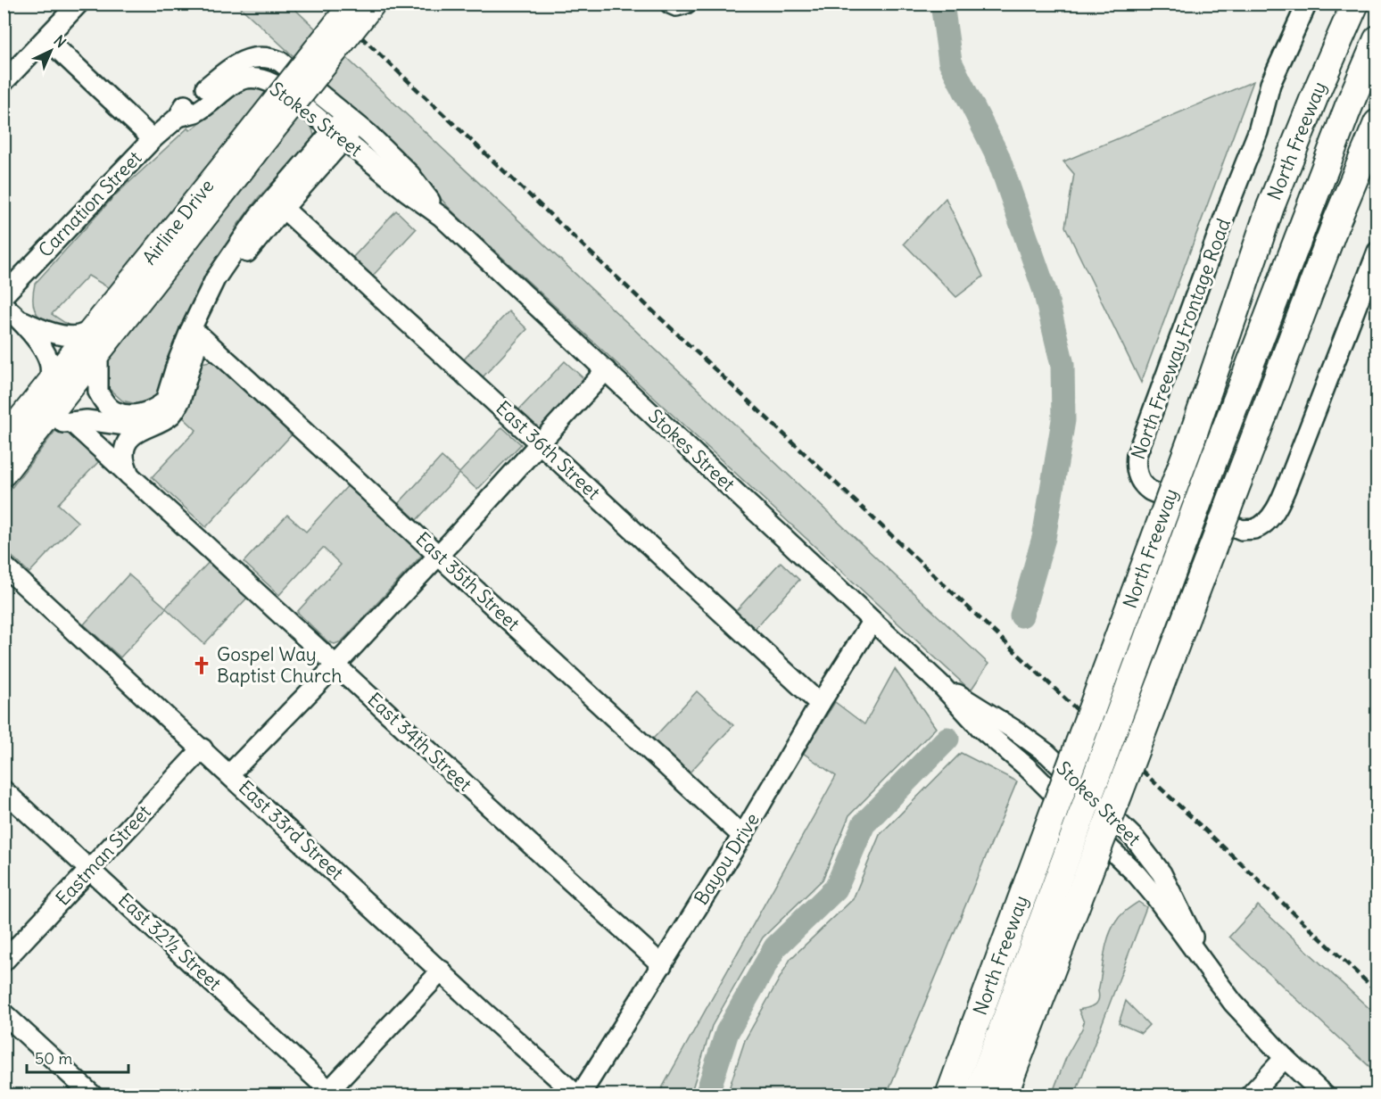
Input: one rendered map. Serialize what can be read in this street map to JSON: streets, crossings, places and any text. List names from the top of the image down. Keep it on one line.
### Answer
{"streets":{"highway":["North Freeway"],"main road":["Airline Drive"],"street":["Stokes Street","Carnation Street","North Freeway Frontage Road","East 36th Street","East 35th Street","East 34th Street","East 33rd Street","Eastman Street","Bayou Drive","East 32½ Street"]},"crossings":[["Stokes Street","Carnation Street"],["Stokes Street","Bayou Drive"],["East 36th Street","Bayou Drive"],["East 35th Street","Bayou Drive"],["East 34th Street","Bayou Drive"],["East 33rd Street","Eastman Street"],["East 33rd Street","Bayou Drive"],["Eastman Street","East 32½ Street"]],"places":{"church":["Gospel Way Baptist Church"]},"scale_bar":"50 m","north":"top right"}
